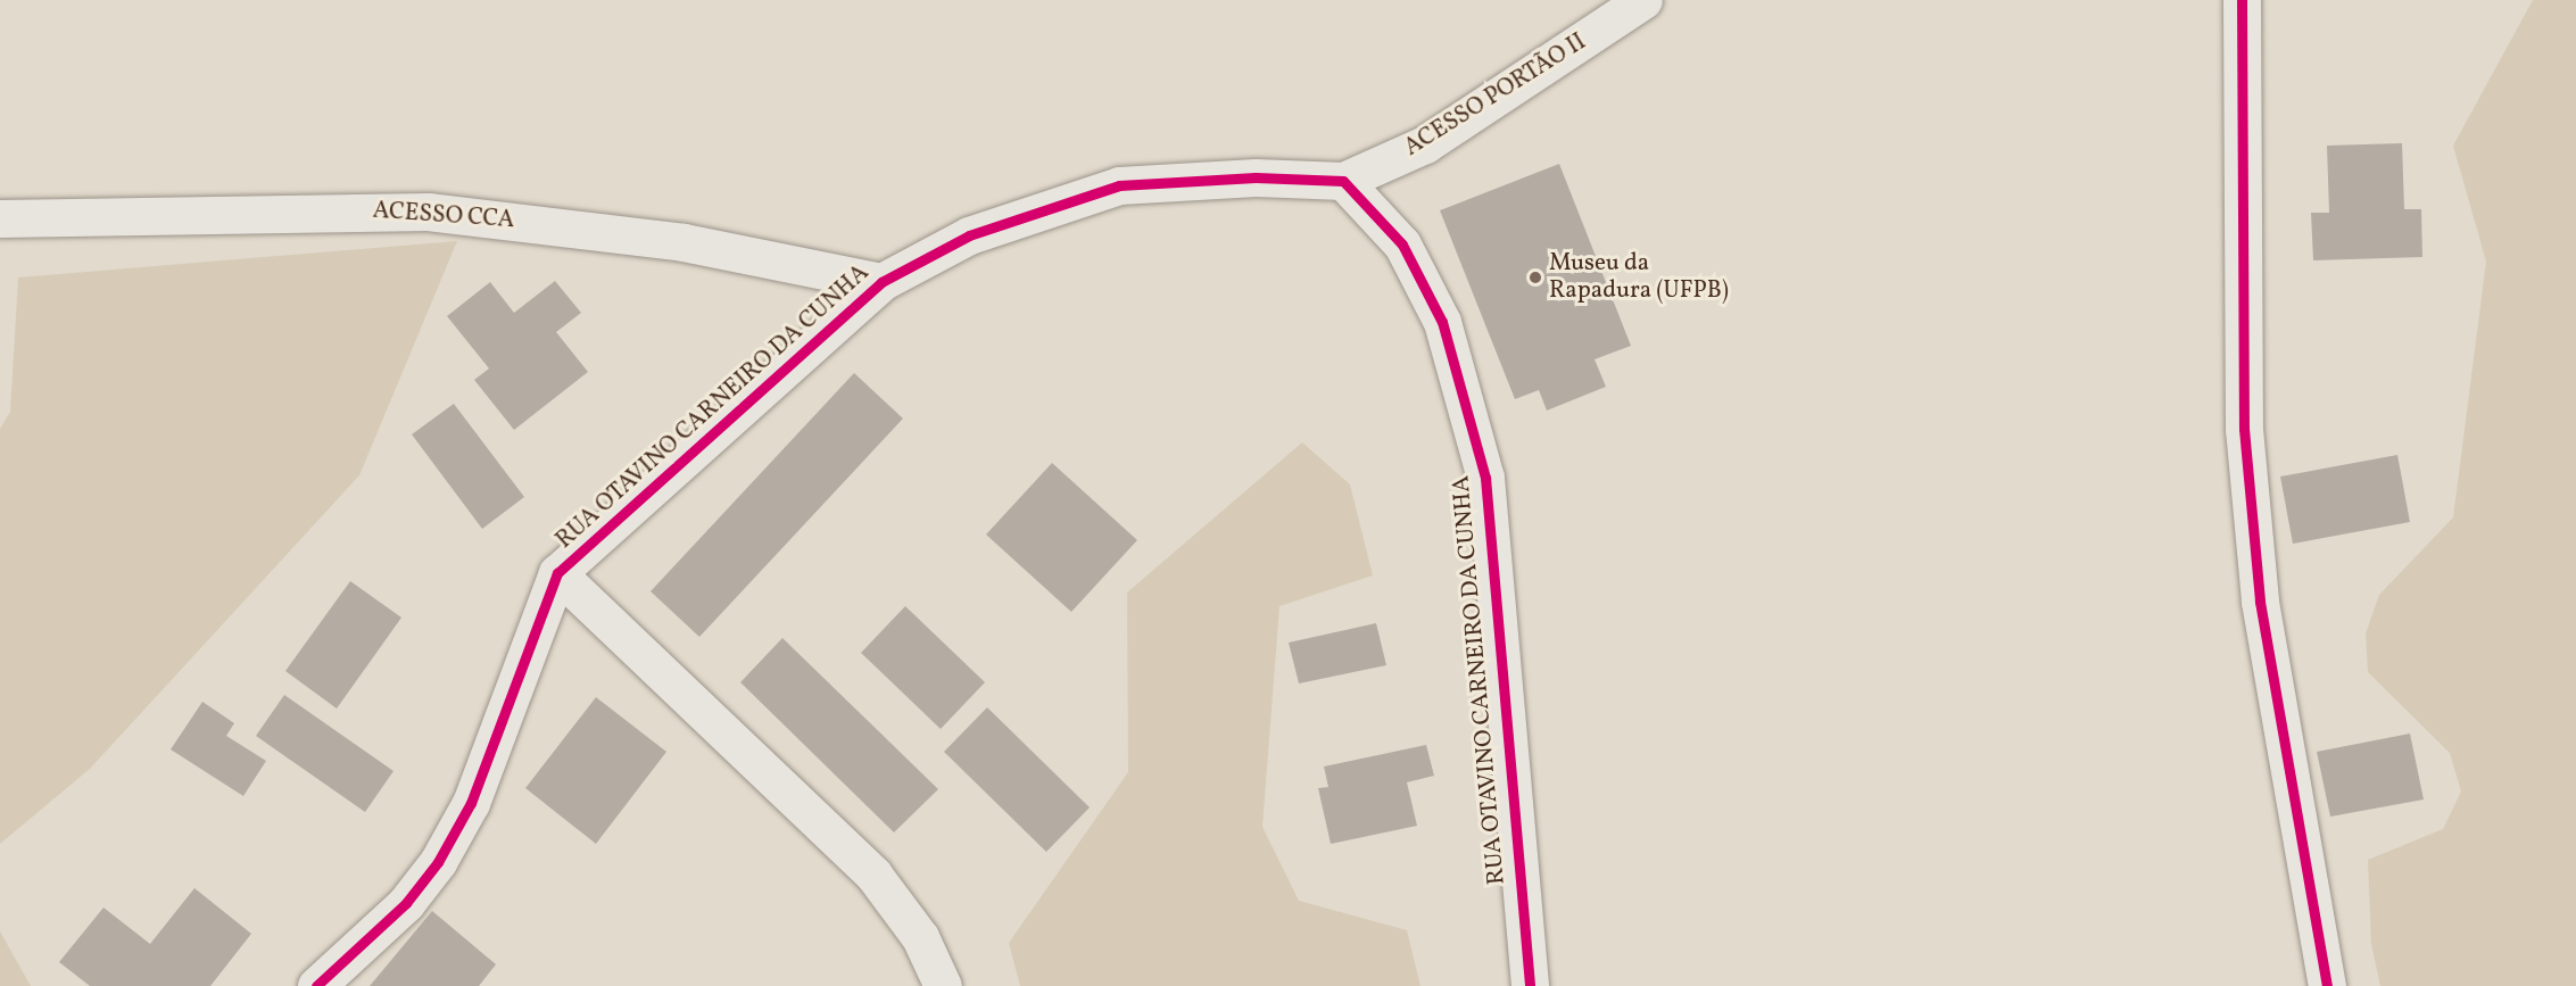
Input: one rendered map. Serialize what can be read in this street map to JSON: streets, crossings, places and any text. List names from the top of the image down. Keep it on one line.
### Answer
{"streets":{"street":["ACESSO PORTÃO II","ACESSO CCA","RUA OTAVINO CARNEIRO DA CUNHA"]},"crossings":[["ACESSO PORTÃO II","RUA OTAVINO CARNEIRO DA CUNHA"],["ACESSO CCA","RUA OTAVINO CARNEIRO DA CUNHA"]],"places":["Museu da Rapadura (UFPB)"]}
